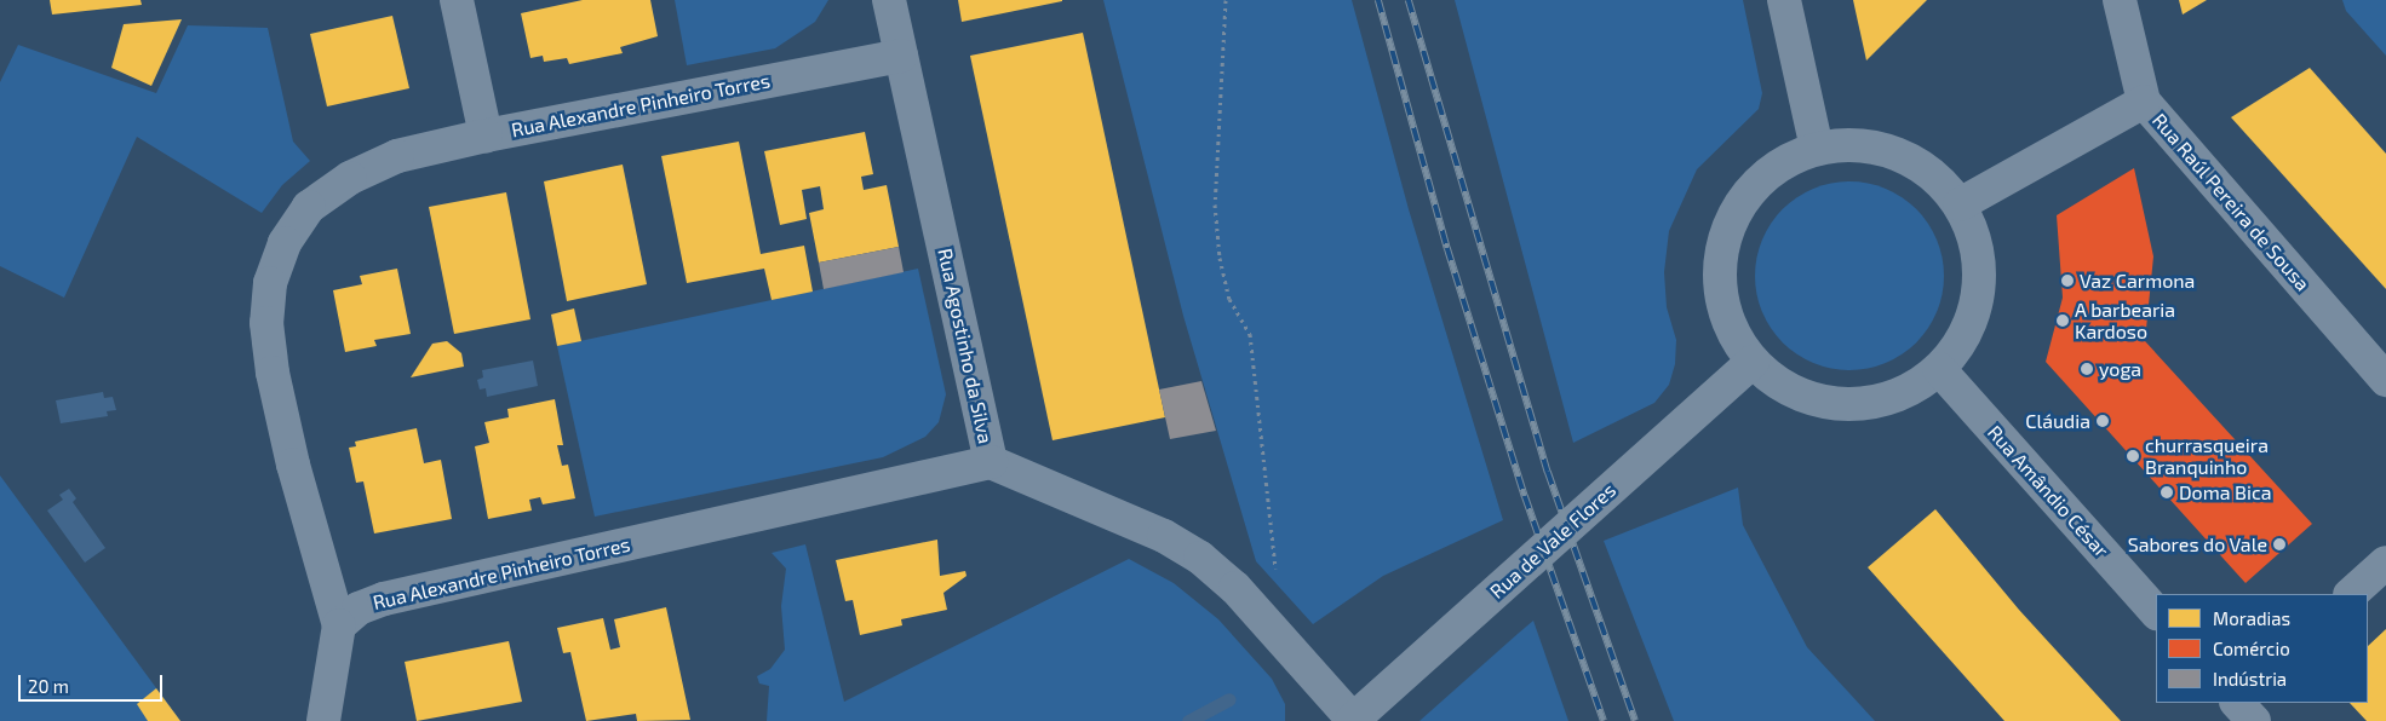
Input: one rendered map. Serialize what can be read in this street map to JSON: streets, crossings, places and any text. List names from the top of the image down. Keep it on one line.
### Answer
{"streets":{"street":["Rua Alexandre Pinheiro Torres","Rua Raúl Pereira de Sousa","Rua Agostinho da Silva","Rua Amândio César","Rua de Vale Flores"]},"crossings":[["Rua Alexandre Pinheiro Torres","Rua Agostinho da Silva"],["Rua Agostinho da Silva","Rua de Vale Flores"]],"places":["Vaz Carmona","A barbearia Kardoso","yoga","Cláudia","churrasqueira Branquinho","Doma Bica","Sabores do Vale"],"legend":["Moradias","Comércio","Indústria"],"scale_bar":"20 m"}
